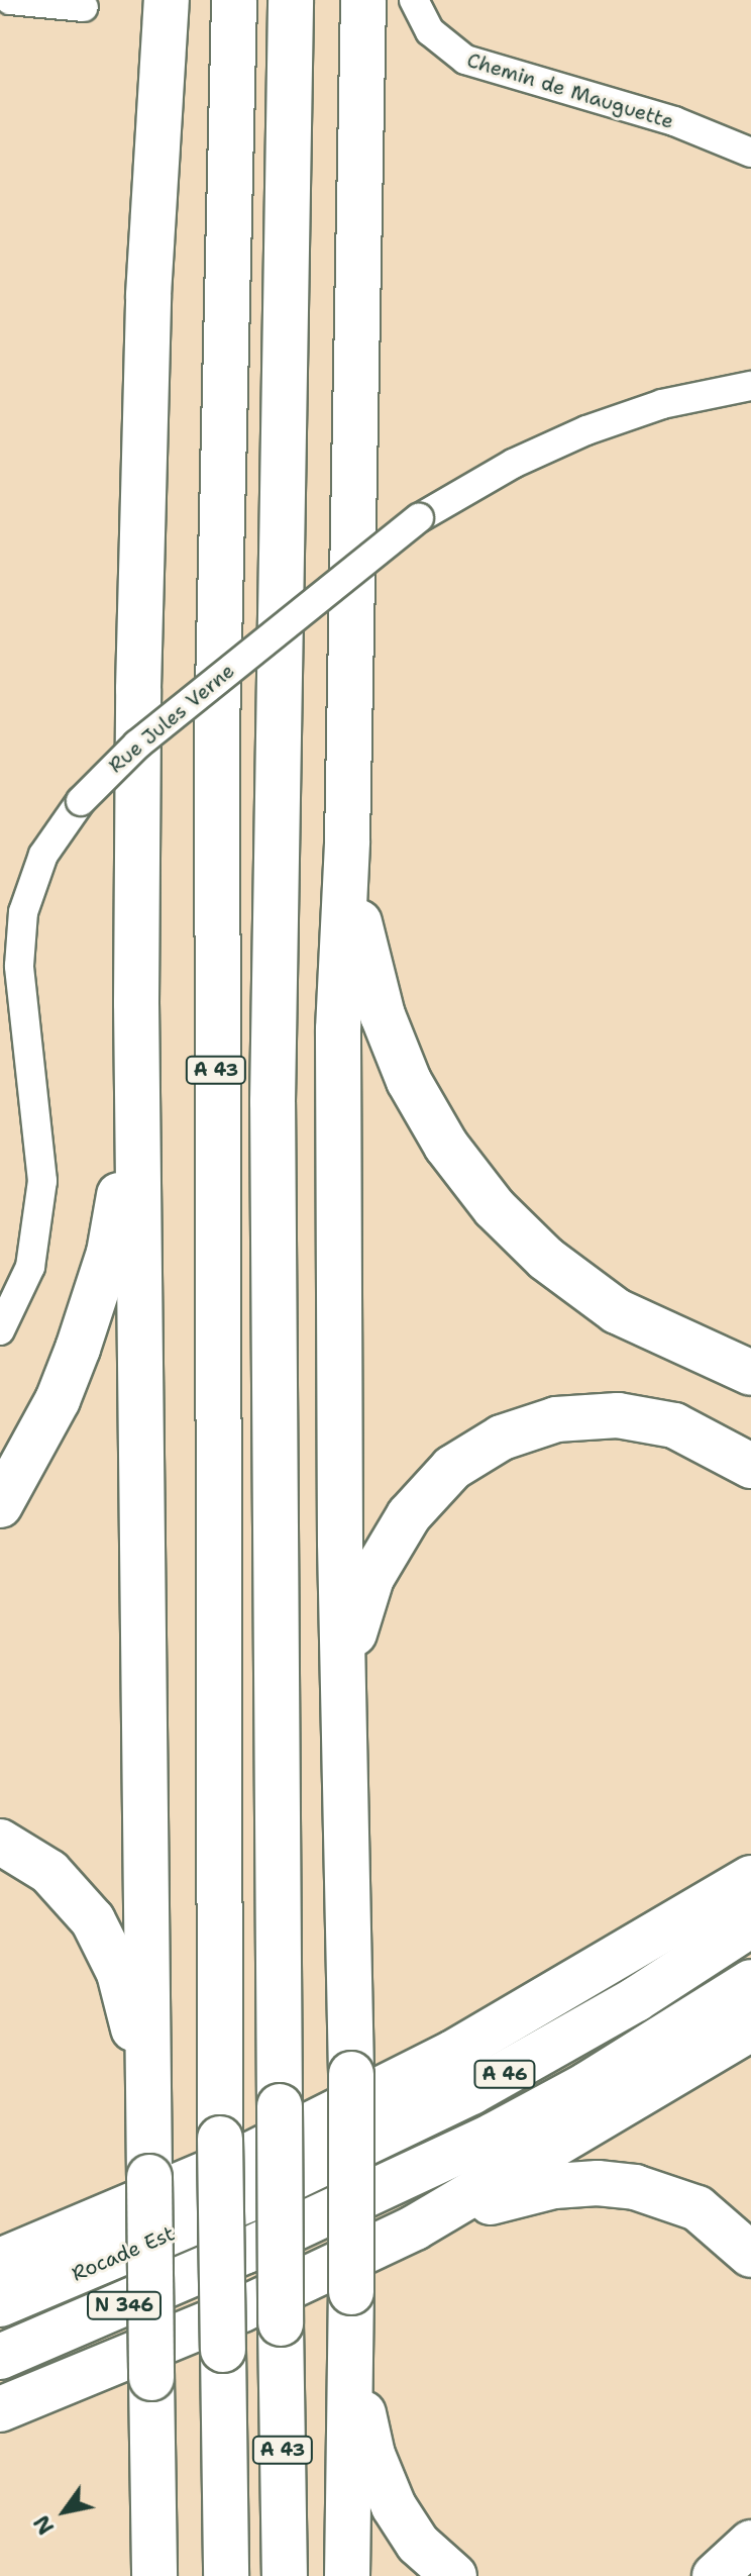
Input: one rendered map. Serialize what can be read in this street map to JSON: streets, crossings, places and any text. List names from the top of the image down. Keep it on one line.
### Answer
{"streets":{"highway":["A 43","A 46","Rocade Est","N 346"],"street":["Chemin de Mauguette","Rue Jules Verne"]},"crossings":[["A 46","Rocade Est"],["A 46","N 346"]],"north":"bottom left"}
